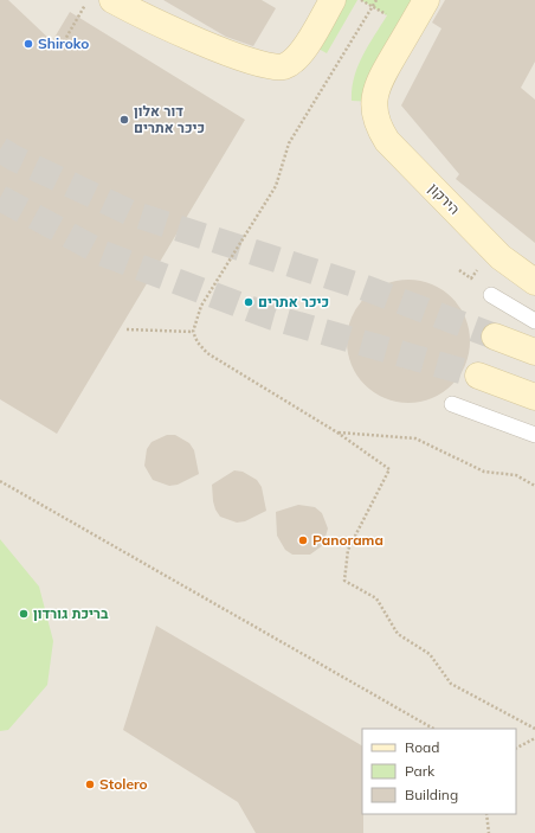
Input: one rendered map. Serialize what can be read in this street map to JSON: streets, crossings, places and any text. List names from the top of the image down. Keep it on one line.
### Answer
{"streets":{"street":["הירקון"]},"places":["Shiroko","דור אלון כיכר אתרים","כיכר אתרים","Panorama","בריכת גורדון","Stolero"],"legend":["Road","Park","Building"]}
